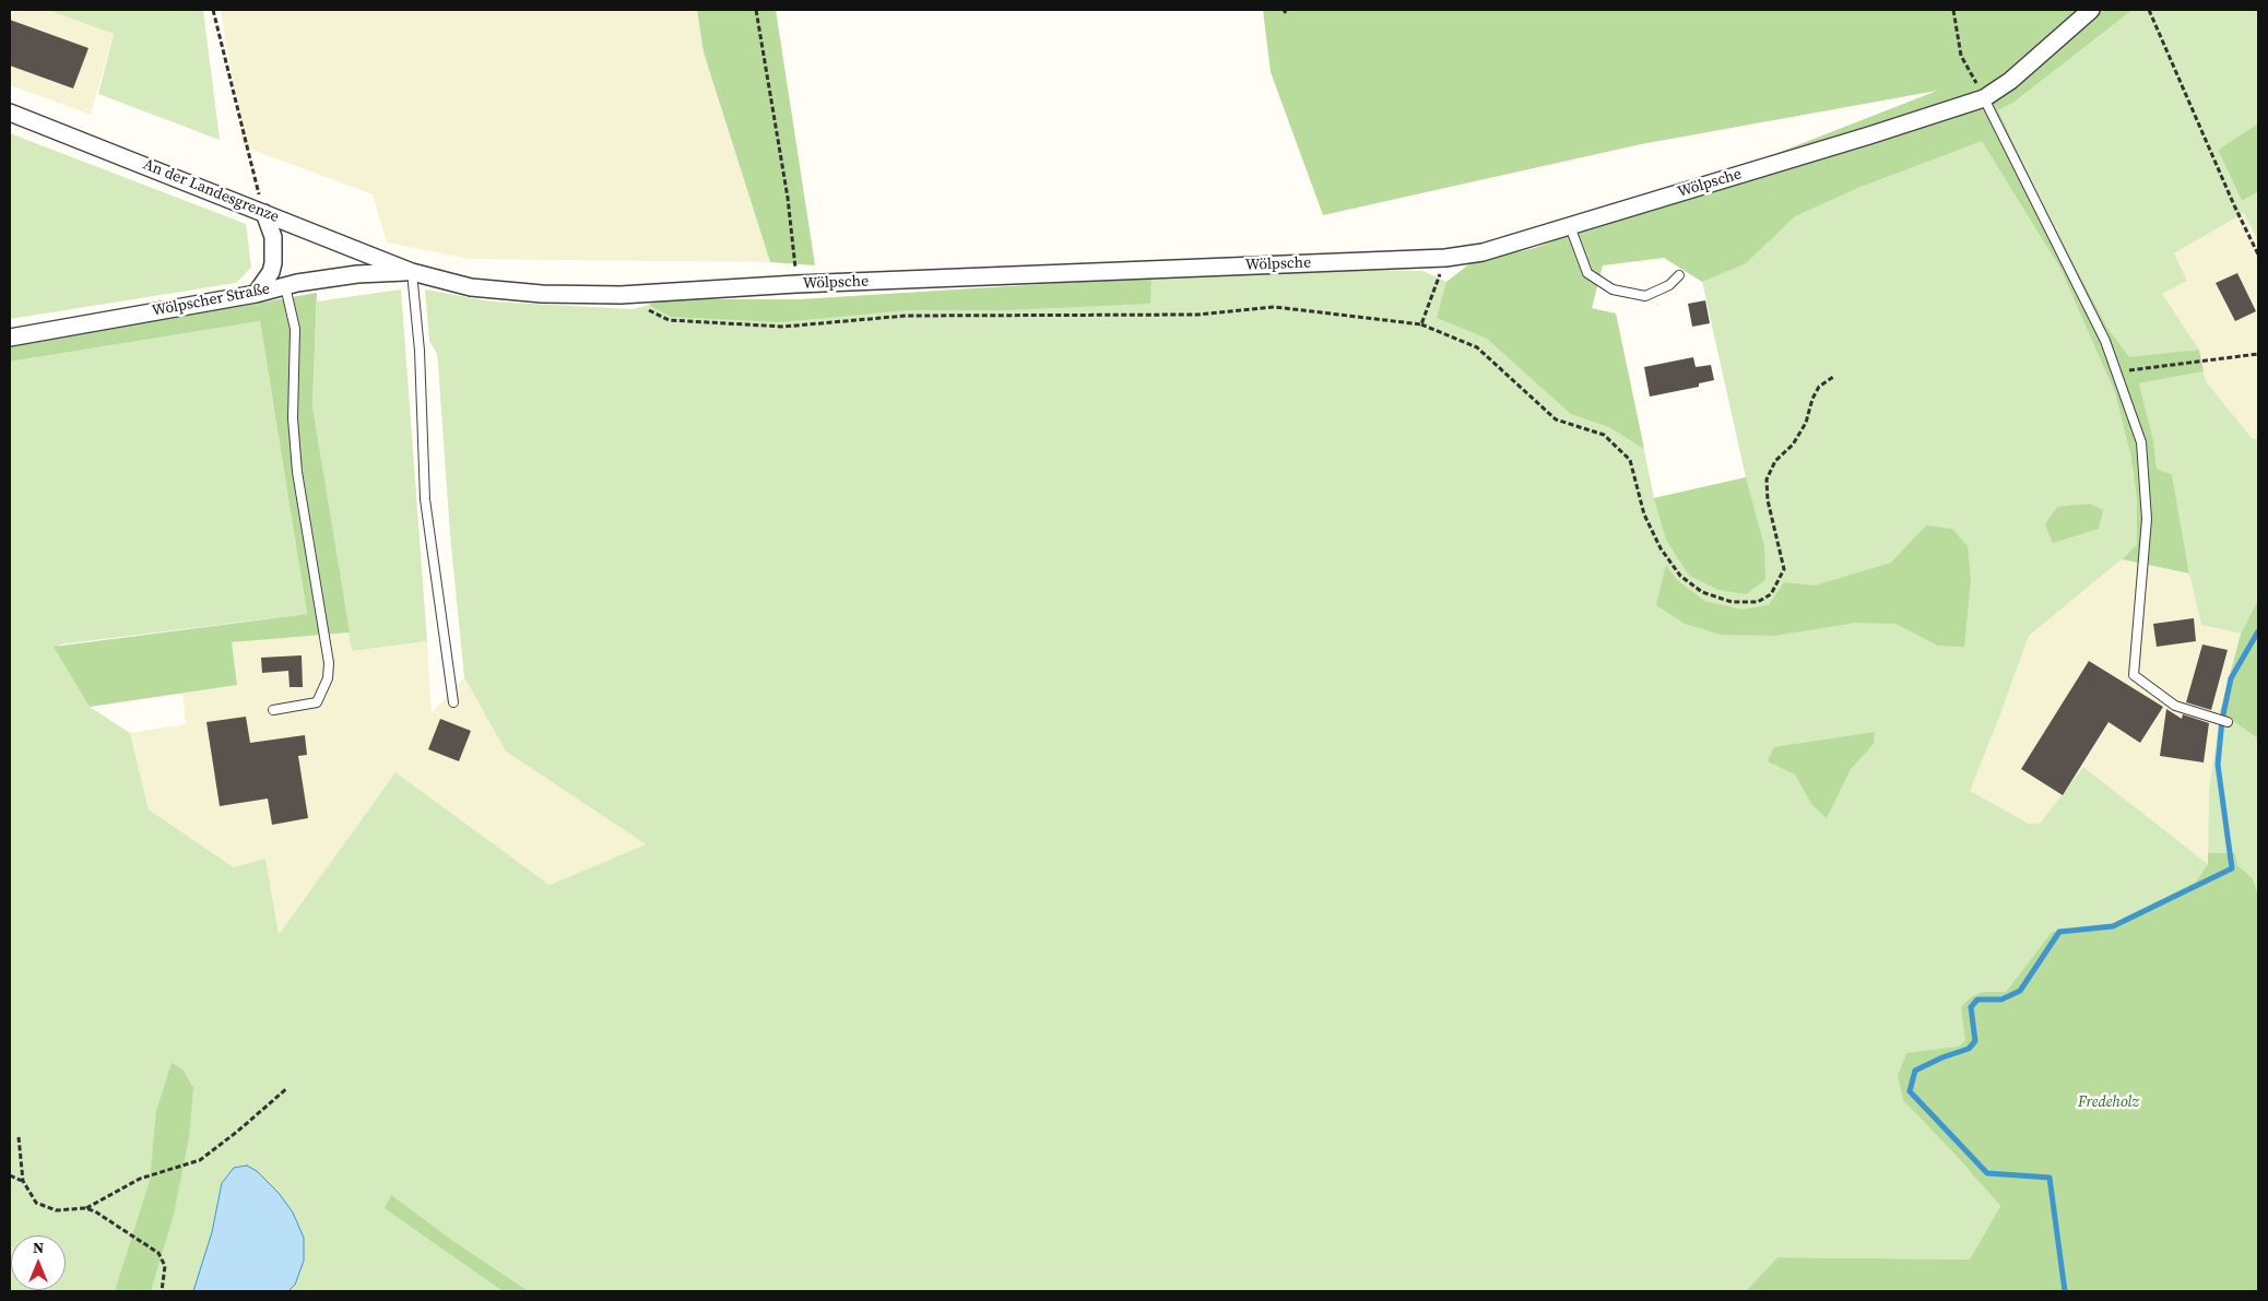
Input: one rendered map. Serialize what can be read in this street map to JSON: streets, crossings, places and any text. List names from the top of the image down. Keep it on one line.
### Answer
{"streets":{"street":["Wölpsche","An der Landesgrenze","Wölpscher Straße"]},"crossings":[["Wölpsche","An der Landesgrenze"],["Wölpsche","Wölpscher Straße"],["An der Landesgrenze","Wölpscher Straße"]],"parks":["Fredeholz"],"north":"top"}
